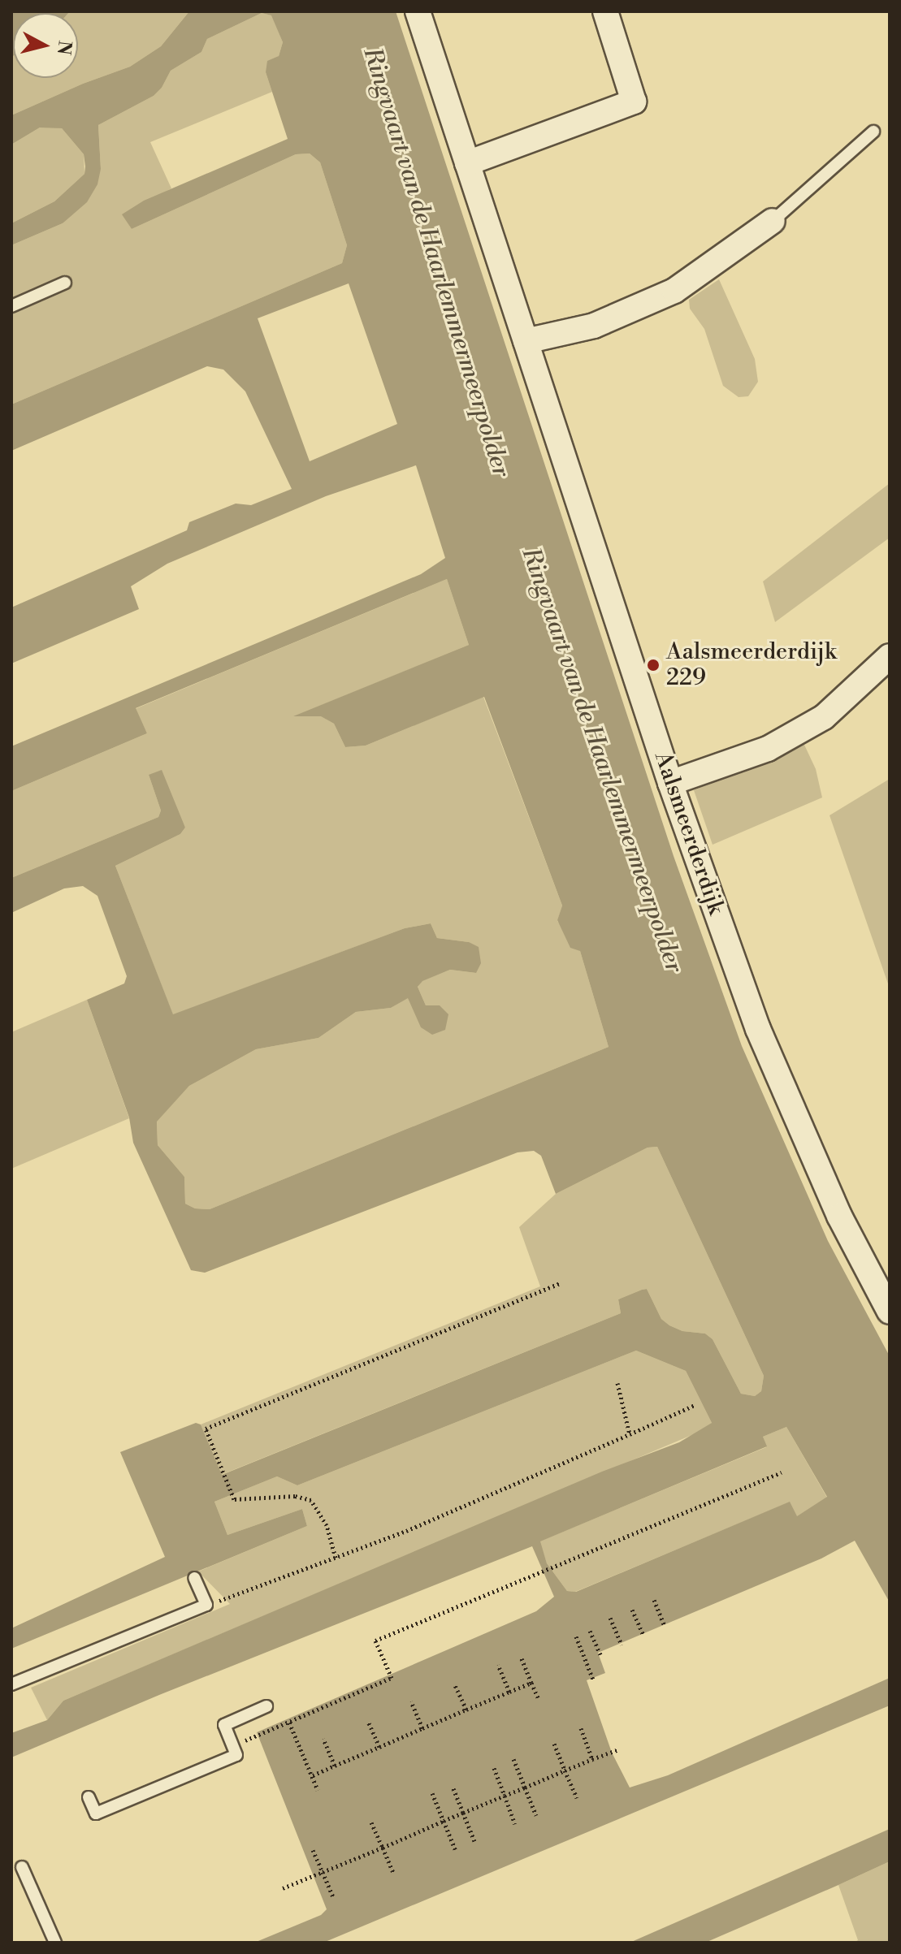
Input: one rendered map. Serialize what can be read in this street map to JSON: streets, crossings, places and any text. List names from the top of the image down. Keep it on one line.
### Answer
{"streets":{"street":["Aalsmeerderdijk"]},"water":["Ringvaart van de Haarlemmermeerpolder"],"places":["Aalsmeerderdijk 229"],"north":"right"}
